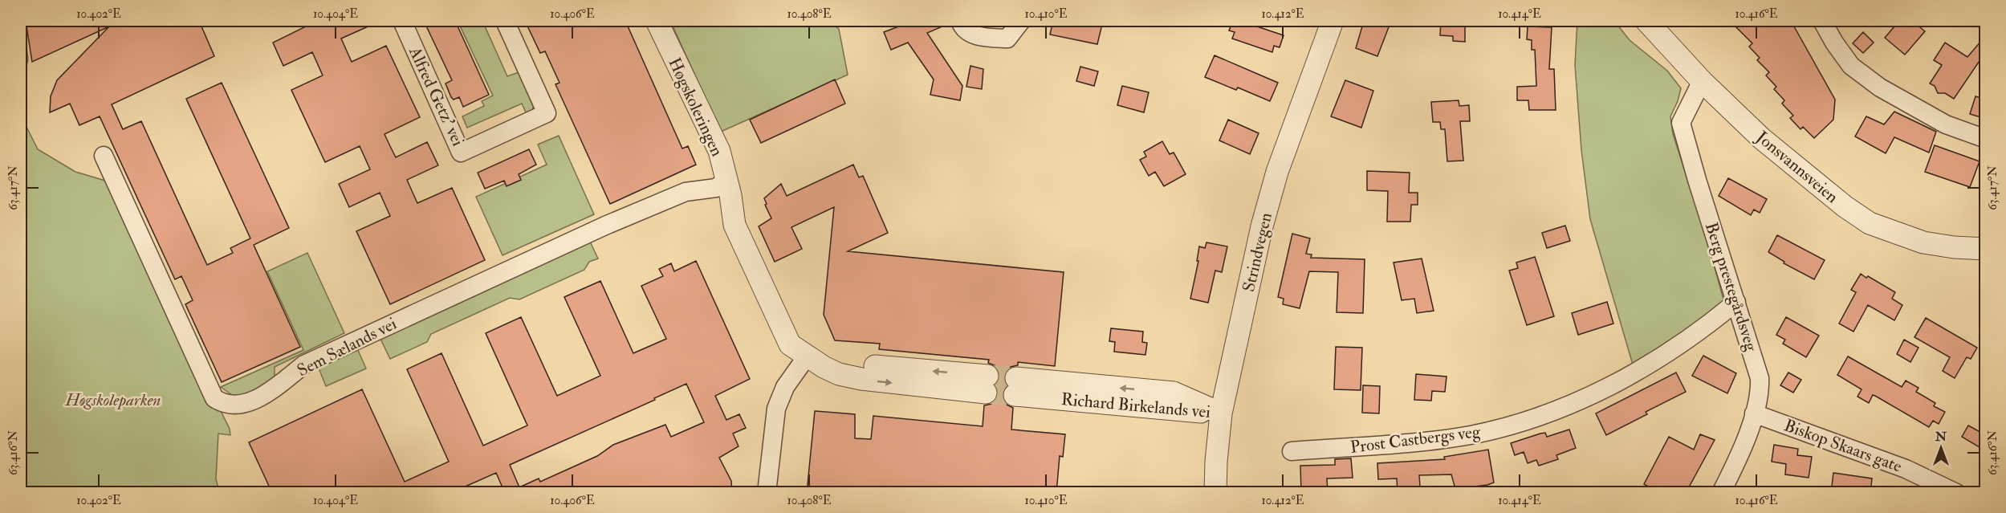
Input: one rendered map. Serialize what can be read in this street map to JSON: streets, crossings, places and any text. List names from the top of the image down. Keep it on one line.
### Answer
{"streets":{"street":["Alfred Getz' vei","Høgskoleringen","Jonsvannsveien","Strindvegen","Berg prestegårdsveg","Sem Sælands vei","Richard Birkelands vei","Prost Castbergs veg","Biskop Skaars gate"]},"crossings":[["Høgskoleringen","Sem Sælands vei"],["Jonsvannsveien","Berg prestegårdsveg"],["Strindvegen","Richard Birkelands vei"],["Berg prestegårdsveg","Prost Castbergs veg"],["Berg prestegårdsveg","Biskop Skaars gate"]],"parks":["Høgskoleparken"],"north":"top","coordinates":["10.402°E","10.404°E","10.406°E","10.408°E","10.410°E","10.412°E","10.414°E","10.416°E","63.417°N","63.416°N"]}
